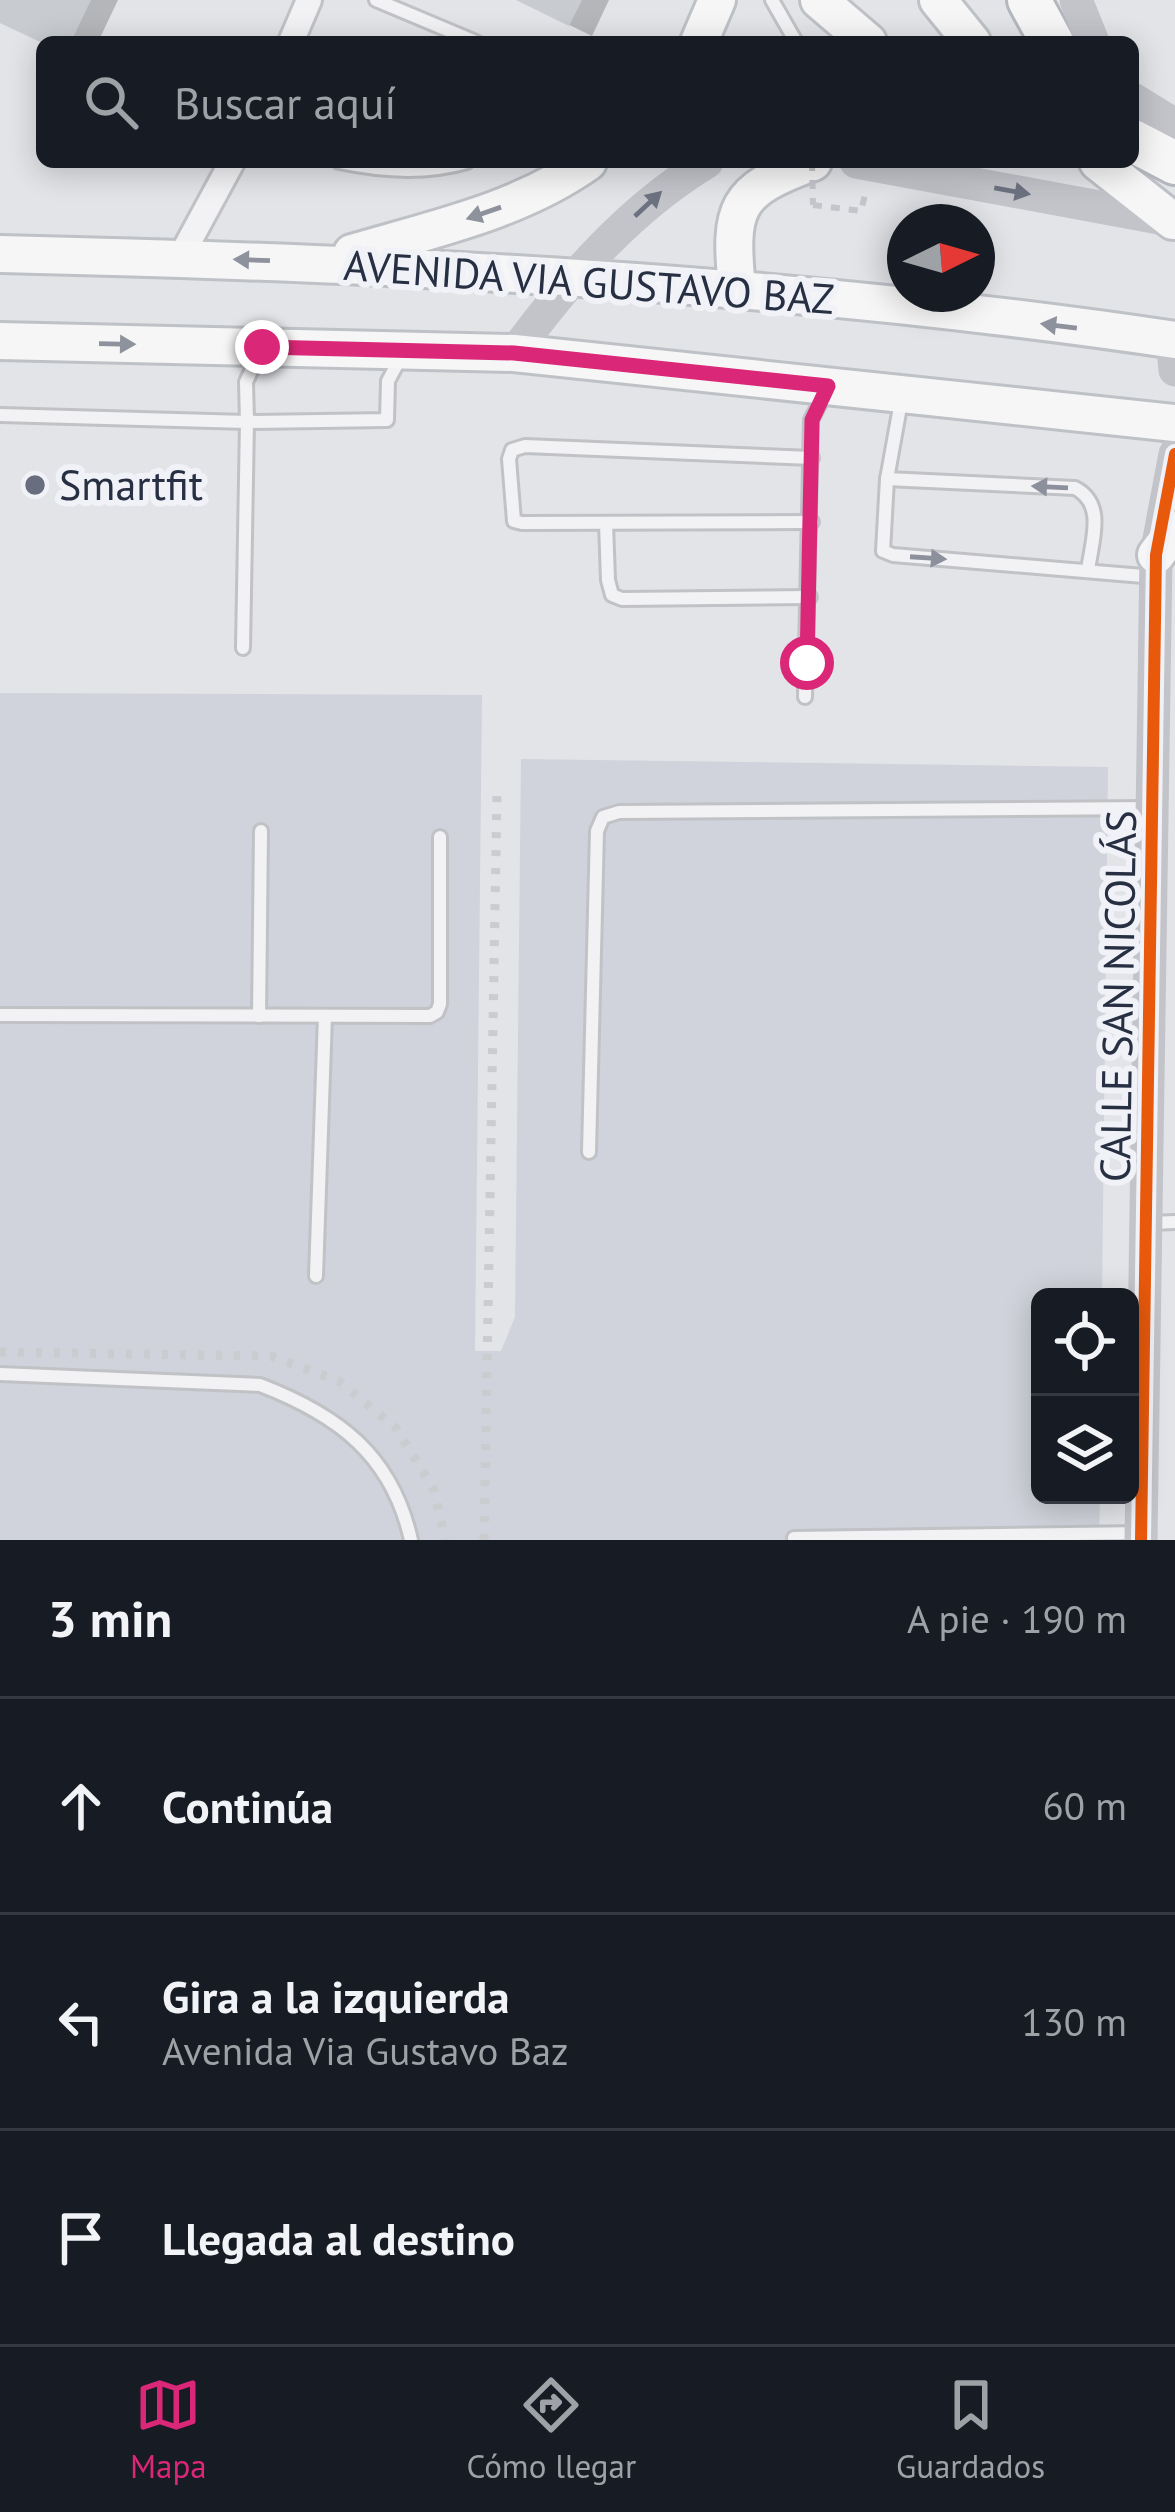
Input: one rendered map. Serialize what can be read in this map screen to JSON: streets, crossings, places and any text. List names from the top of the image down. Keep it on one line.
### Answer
{"streets":{"main road":["AVENIDA VIA GUSTAVO BAZ"],"street":["CALLE SAN NICOLÁS"]},"places":["Smartfit"],"north":"right","page":{"search":"Buscar aquí","heading":["3 min","A pie · 190 m"],"list":[["Continúa","60 m"],["Gira a la izquierda","Avenida Via Gustavo Baz","130 m"],"Llegada al destino"],"nav":["Mapa","Cómo llegar","Guardados"]}}
